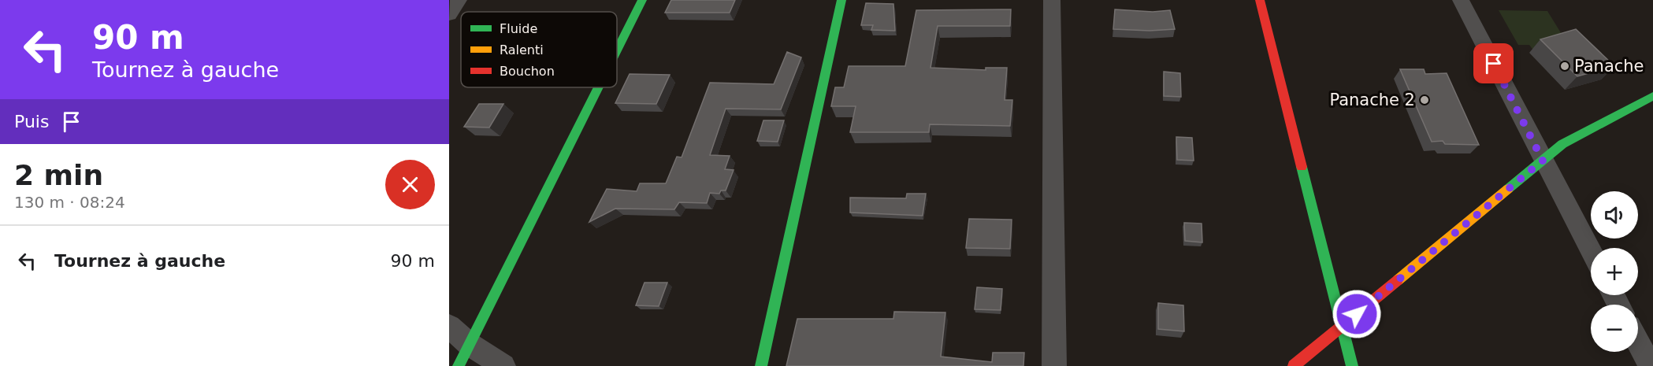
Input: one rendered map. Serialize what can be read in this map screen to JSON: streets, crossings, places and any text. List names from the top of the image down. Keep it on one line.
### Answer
{"places":["Panache","Panache 2"],"legend":["Fluide","Ralenti","Bouchon"],"page":{"turn":["90 m","Tournez à gauche"],"then":"Puis","heading":["2 min","130 m · 08:24"],"map_buttons":["+","−"],"list":[{"name":"Tournez à gauche","value":"90 m"}]}}
